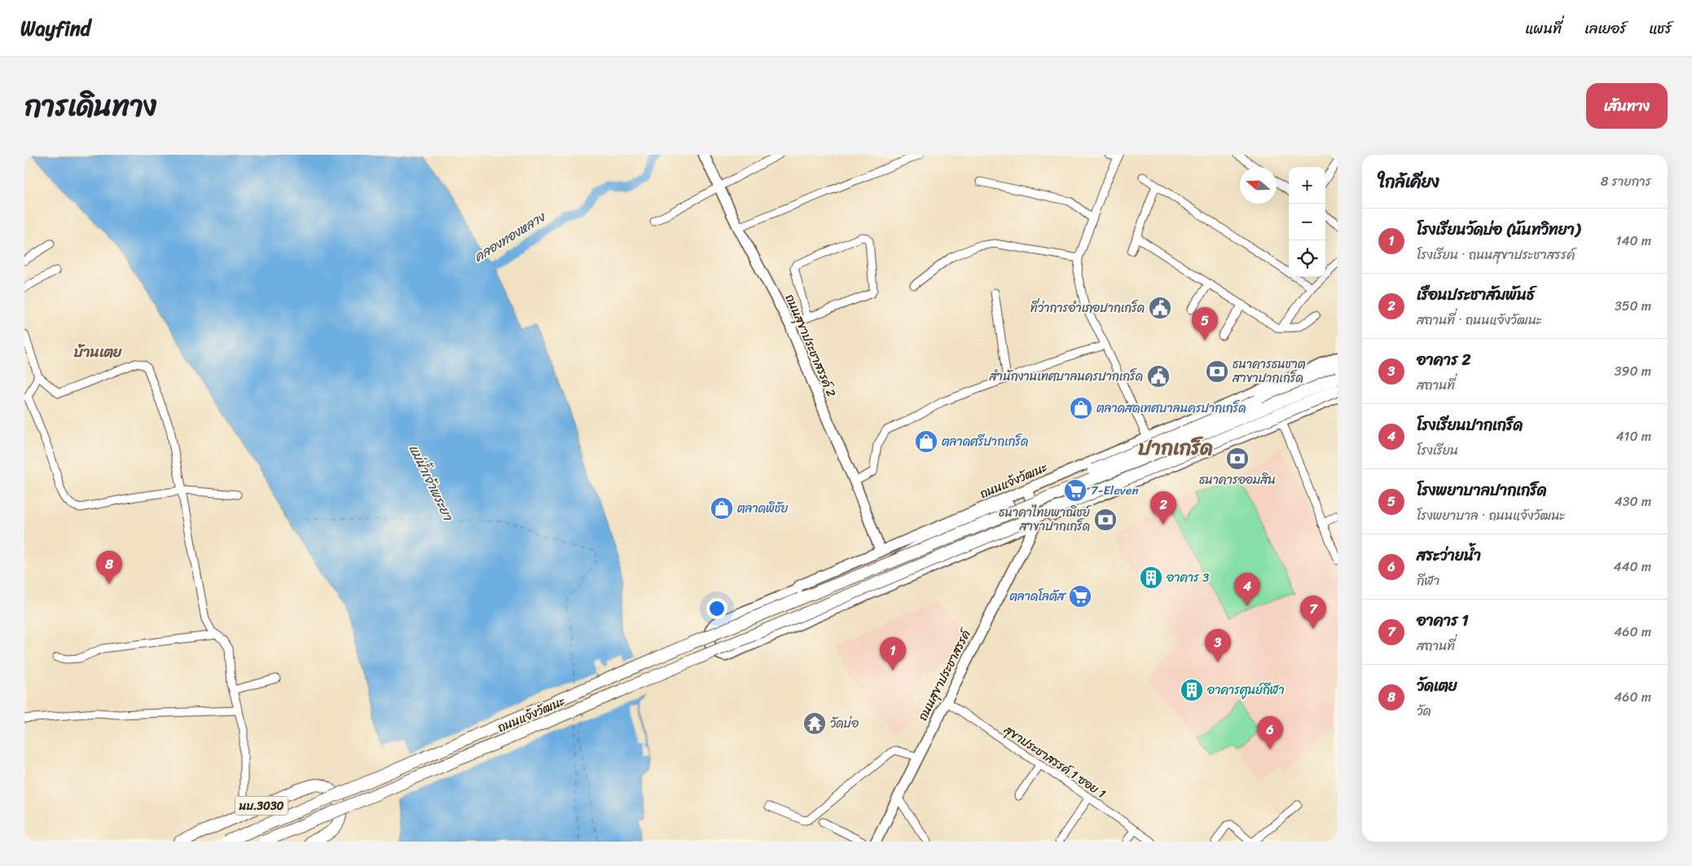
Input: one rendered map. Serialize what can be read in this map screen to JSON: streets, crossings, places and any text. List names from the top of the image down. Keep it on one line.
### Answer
{"streets":{"main road":["ถนนสุขาประชาสรรค์ 2","ถนนแจ้งวัฒนะ","ถนนสุขาประชาสรรค์","นบ.3030"],"street":["สุขาประชาสรรค์ 1 ซอย 1"]},"crossings":[["ถนนสุขาประชาสรรค์ 2","ถนนแจ้งวัฒนะ"],["ถนนแจ้งวัฒนะ","ถนนสุขาประชาสรรค์"],["ถนนสุขาประชาสรรค์","สุขาประชาสรรค์ 1 ซอย 1"]],"districts":["บ้านเตย","ปากเกร็ด"],"water":["คลองทองหลาง","แม่น้ำเจ้าพระยา"],"places":{"public building":["ที่ว่าการอำเภอปากเกร็ด","สำนักงานเทศบาลนครปากเกร็ด"],"bank":["ธนาคารธนชาต สาขาปากเกร็ด","ธนาคารออมสิน","ธนาคาไทยพาณิชย์ สาขาปากเกร็ด"],"shop":["ตลาดสดเทศบาลนครปากเกร็ด","ตลาดศรีปากเกร็ด","ตลาดพิชัย"],"supermarket":["7-Eleven","ตลาดโลตัส"],"building":["อาคาร 3","อาคารศูนย์กีฬา"],"temple":["วัดบ่อ"]},"north":"left","page":{"header":"Wayfind","nav":["แผนที่","เลเยอร์","แชร์"],"title":"การเดินทาง","buttons":"เส้นทาง","heading":["ใกล้เคียง","8 รายการ"],"map_buttons":["+","−"],"list":[{"mark":"1","name":"โรงเรียนวัดบ่อ (นันทวิทยา)","note":"โรงเรียน · ถนนสุขาประชาสรรค์","value":"140 m"},{"mark":"2","name":"เรือนประชาสัมพันธ์","note":"สถานที่ · ถนนแจ้งวัฒนะ","value":"350 m"},{"mark":"3","name":"อาคาร 2","note":"สถานที่","value":"390 m"},{"mark":"4","name":"โรงเรียนปากเกร็ด","note":"โรงเรียน","value":"410 m"},{"mark":"5","name":"โรงพยาบาลปากเกร็ด","note":"โรงพยาบาล · ถนนแจ้งวัฒนะ","value":"430 m"},{"mark":"6","name":"สระว่ายน้ำ","note":"กีฬา","value":"440 m"},{"mark":"7","name":"อาคาร 1","note":"สถานที่","value":"460 m"},{"mark":"8","name":"วัดเตย","note":"วัด","value":"460 m"}],"pins":["5","2","8","4","7","3","1","6"]}}
